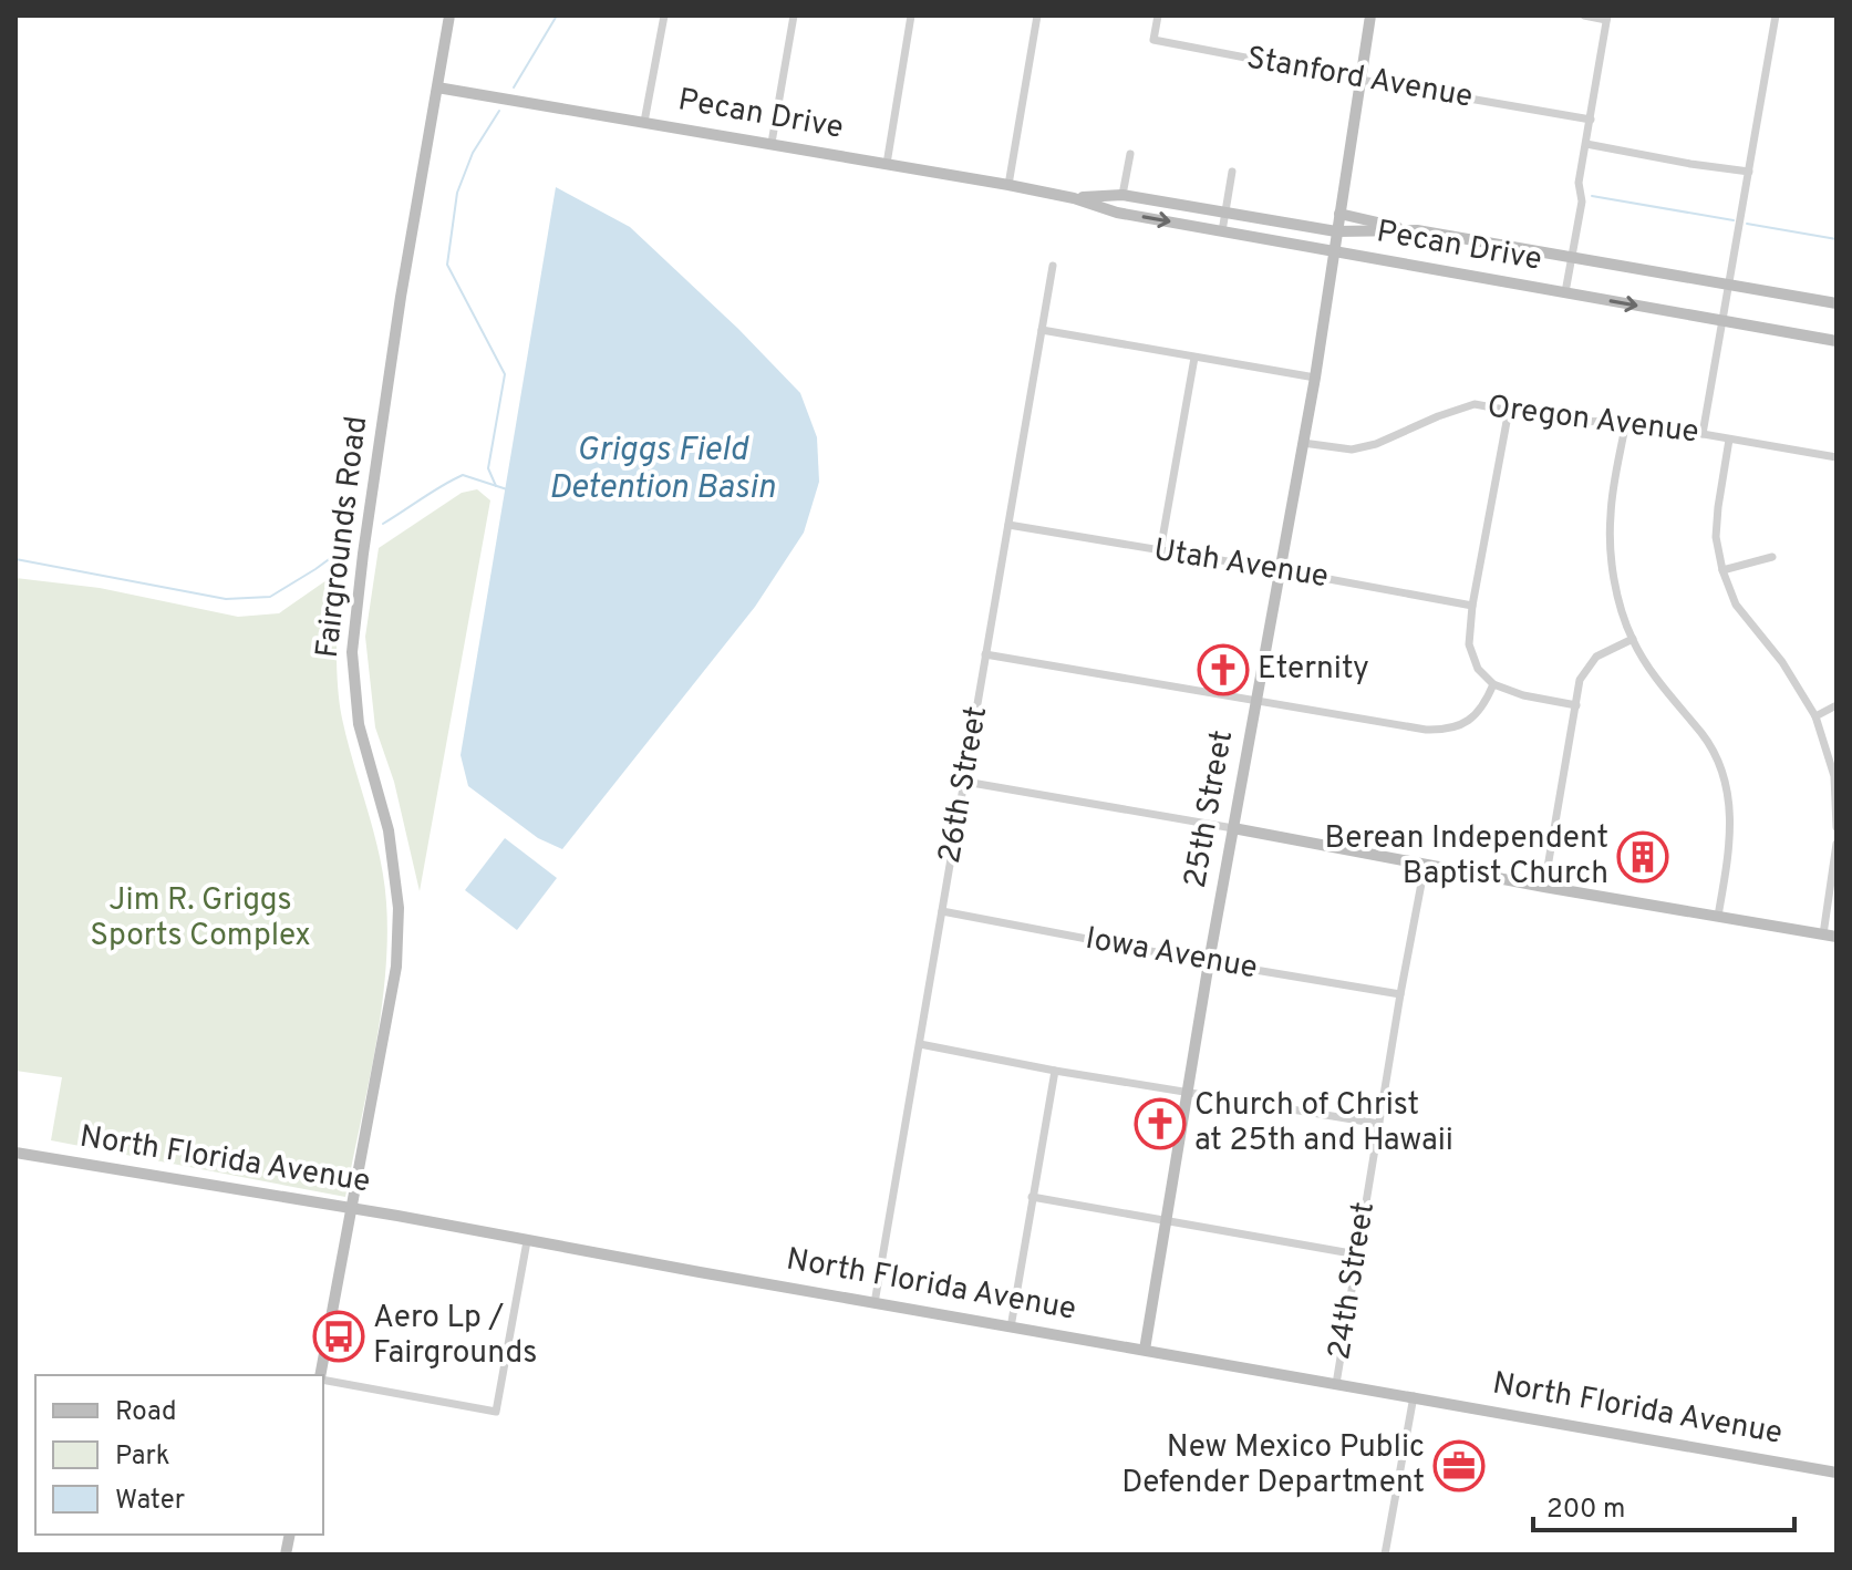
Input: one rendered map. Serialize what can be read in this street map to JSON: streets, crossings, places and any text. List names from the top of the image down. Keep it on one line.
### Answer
{"streets":{"main road":["Pecan Drive","Fairgrounds Road","25th Street","North Florida Avenue"],"street":["Stanford Avenue","Oregon Avenue","Utah Avenue","26th Street","Iowa Avenue","24th Street"]},"crossings":[["Stanford Avenue","25th Street"],["Pecan Drive","Fairgrounds Road"],["Pecan Drive","25th Street"],["Oregon Avenue","25th Street"],["Fairgrounds Road","North Florida Avenue"],["Utah Avenue","26th Street"],["Utah Avenue","25th Street"],["26th Street","Iowa Avenue"],["26th Street","North Florida Avenue"],["25th Street","Iowa Avenue"],["25th Street","North Florida Avenue"],["Iowa Avenue","24th Street"],["North Florida Avenue","24th Street"]],"water":["Griggs Field Detention Basin"],"parks":["Jim R. Griggs Sports Complex"],"places":{"church":["Eternity","Church of Christ at 25th and Hawaii"],"building":["Berean Independent Baptist Church"],"bus stop":["Aero Lp / Fairgrounds"],"office":["New Mexico Public Defender Department"]},"legend":["Road","Park","Water"],"scale_bar":"200 m"}
